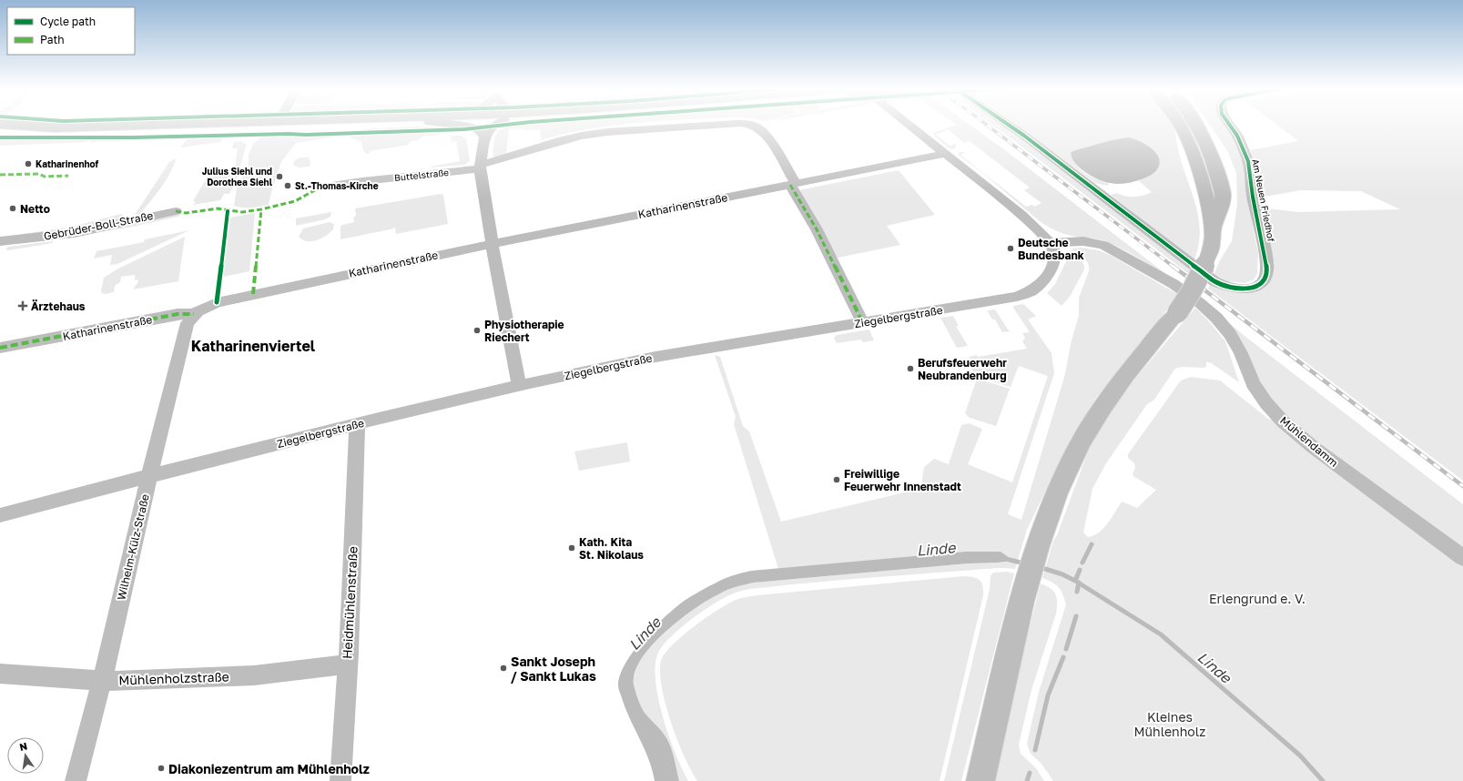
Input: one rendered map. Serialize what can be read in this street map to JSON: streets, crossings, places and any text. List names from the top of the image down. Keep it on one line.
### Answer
{"streets":{"street":["Buttelstraße","Am Neuen Friedhof","Katharinenstraße","Gebrüder-Boll-Straße","Ziegelbergstraße","Mühlendamm","Wilhelm-Külz-Straße","Heidmühlenstraße","Mühlenholzstraße"]},"crossings":[["Buttelstraße","Katharinenstraße"],["Katharinenstraße","Wilhelm-Külz-Straße"],["Ziegelbergstraße","Mühlendamm"],["Ziegelbergstraße","Wilhelm-Külz-Straße"],["Ziegelbergstraße","Heidmühlenstraße"],["Wilhelm-Külz-Straße","Mühlenholzstraße"],["Heidmühlenstraße","Mühlenholzstraße"]],"districts":["Katharinenviertel"],"water":["Linde"],"parks":["Erlengrund e. V.","Kleines Mühlenholz"],"places":{"other":["Katharinenhof","Julius Siehl und Dorothea Siehl","St.-Thomas-Kirche","Netto","Deutsche Bundesbank","Physiotherapie Riechert","Berufsfeuerwehr Neubrandenburg","Freiwillige Feuerwehr Innenstadt","Kath. Kita St. Nikolaus","Sankt Joseph / Sankt Lukas","Diakoniezentrum am Mühlenholz"],"health":["Ärztehaus"]},"legend":["Cycle path","Path"],"north":"top"}
